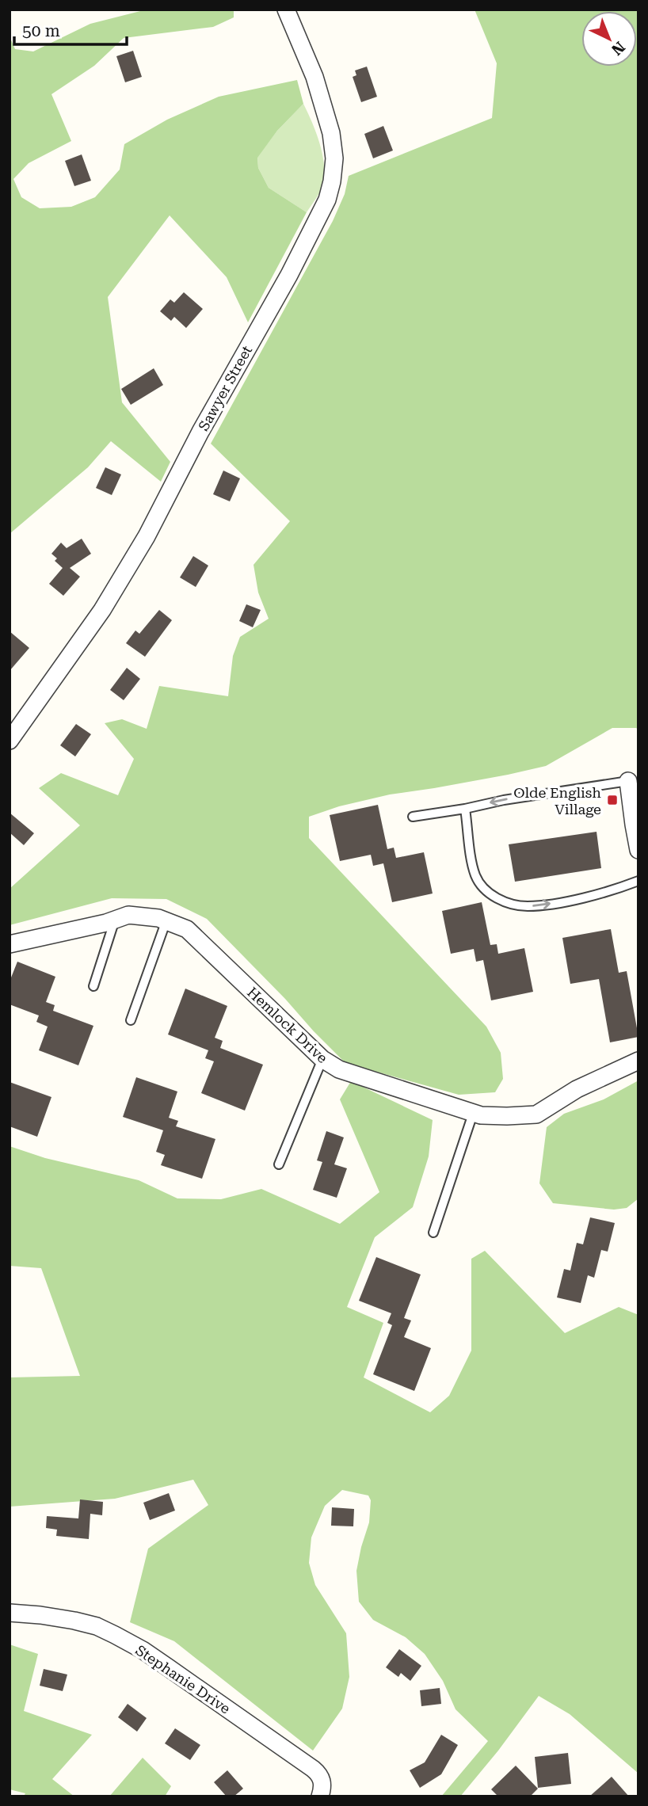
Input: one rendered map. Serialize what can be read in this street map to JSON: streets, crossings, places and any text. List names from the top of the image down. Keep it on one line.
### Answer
{"streets":{"street":["Sawyer Street","Hemlock Drive","Stephanie Drive"]},"places":{"transit":["Olde English Village"]},"scale_bar":"50 m","north":"bottom right"}
